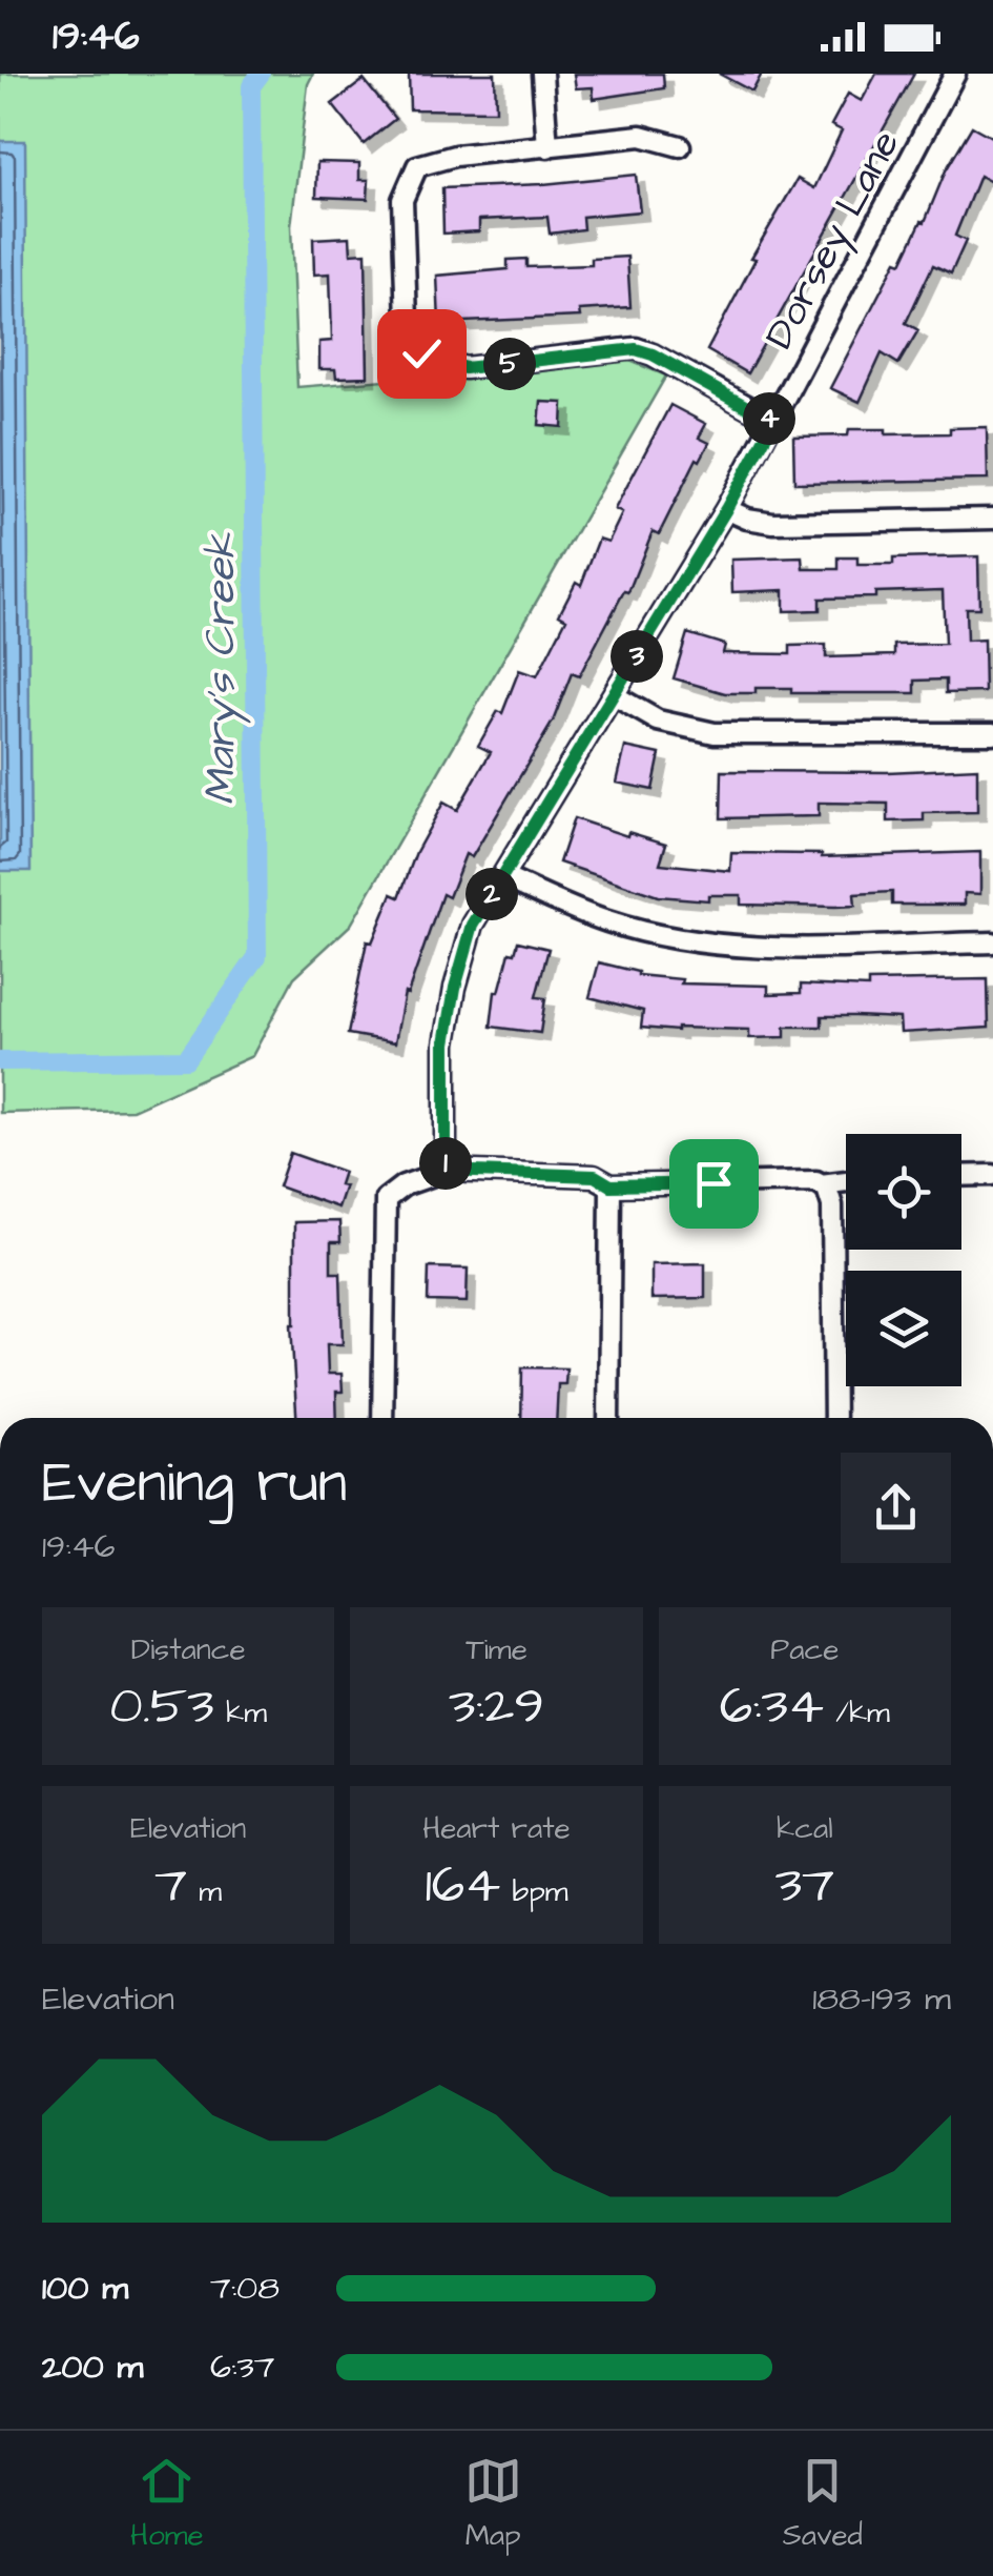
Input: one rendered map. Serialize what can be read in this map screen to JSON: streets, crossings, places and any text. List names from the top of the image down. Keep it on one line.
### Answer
{"streets":{"street":["Dorsey Lane"]},"water":["Mary's Creek"],"page":{"status":"19:46","pins":["5","4","3","2","1"],"heading":["Evening run","19:46"],"stats":[["Distance","0.53 km"],["Time","3:29"],["Pace","6:34 /km"],["Elevation","7 m"],["Heart rate","164 bpm"],["kcal","37"]],"chart":["Elevation","188–193 m"],"list":[{"name":"100 m","note":"7:08"},{"name":"200 m","note":"6:37"}],"tabs":["Home","Map","Saved"]}}
